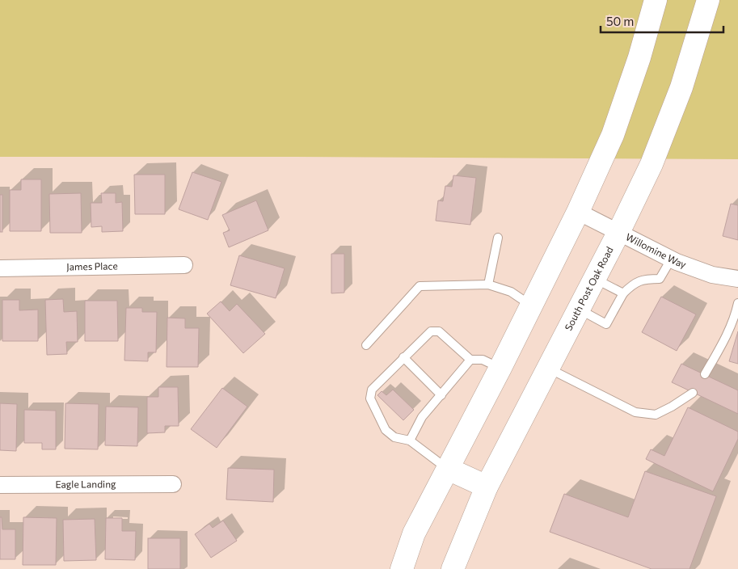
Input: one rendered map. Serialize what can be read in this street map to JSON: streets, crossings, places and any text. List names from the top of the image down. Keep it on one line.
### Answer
{"streets":{"main road":["South Post Oak Road"],"street":["Willomine Way","James Place","Eagle Landing"]},"crossings":[["Willomine Way","South Post Oak Road"]],"scale_bar":"50 m"}
